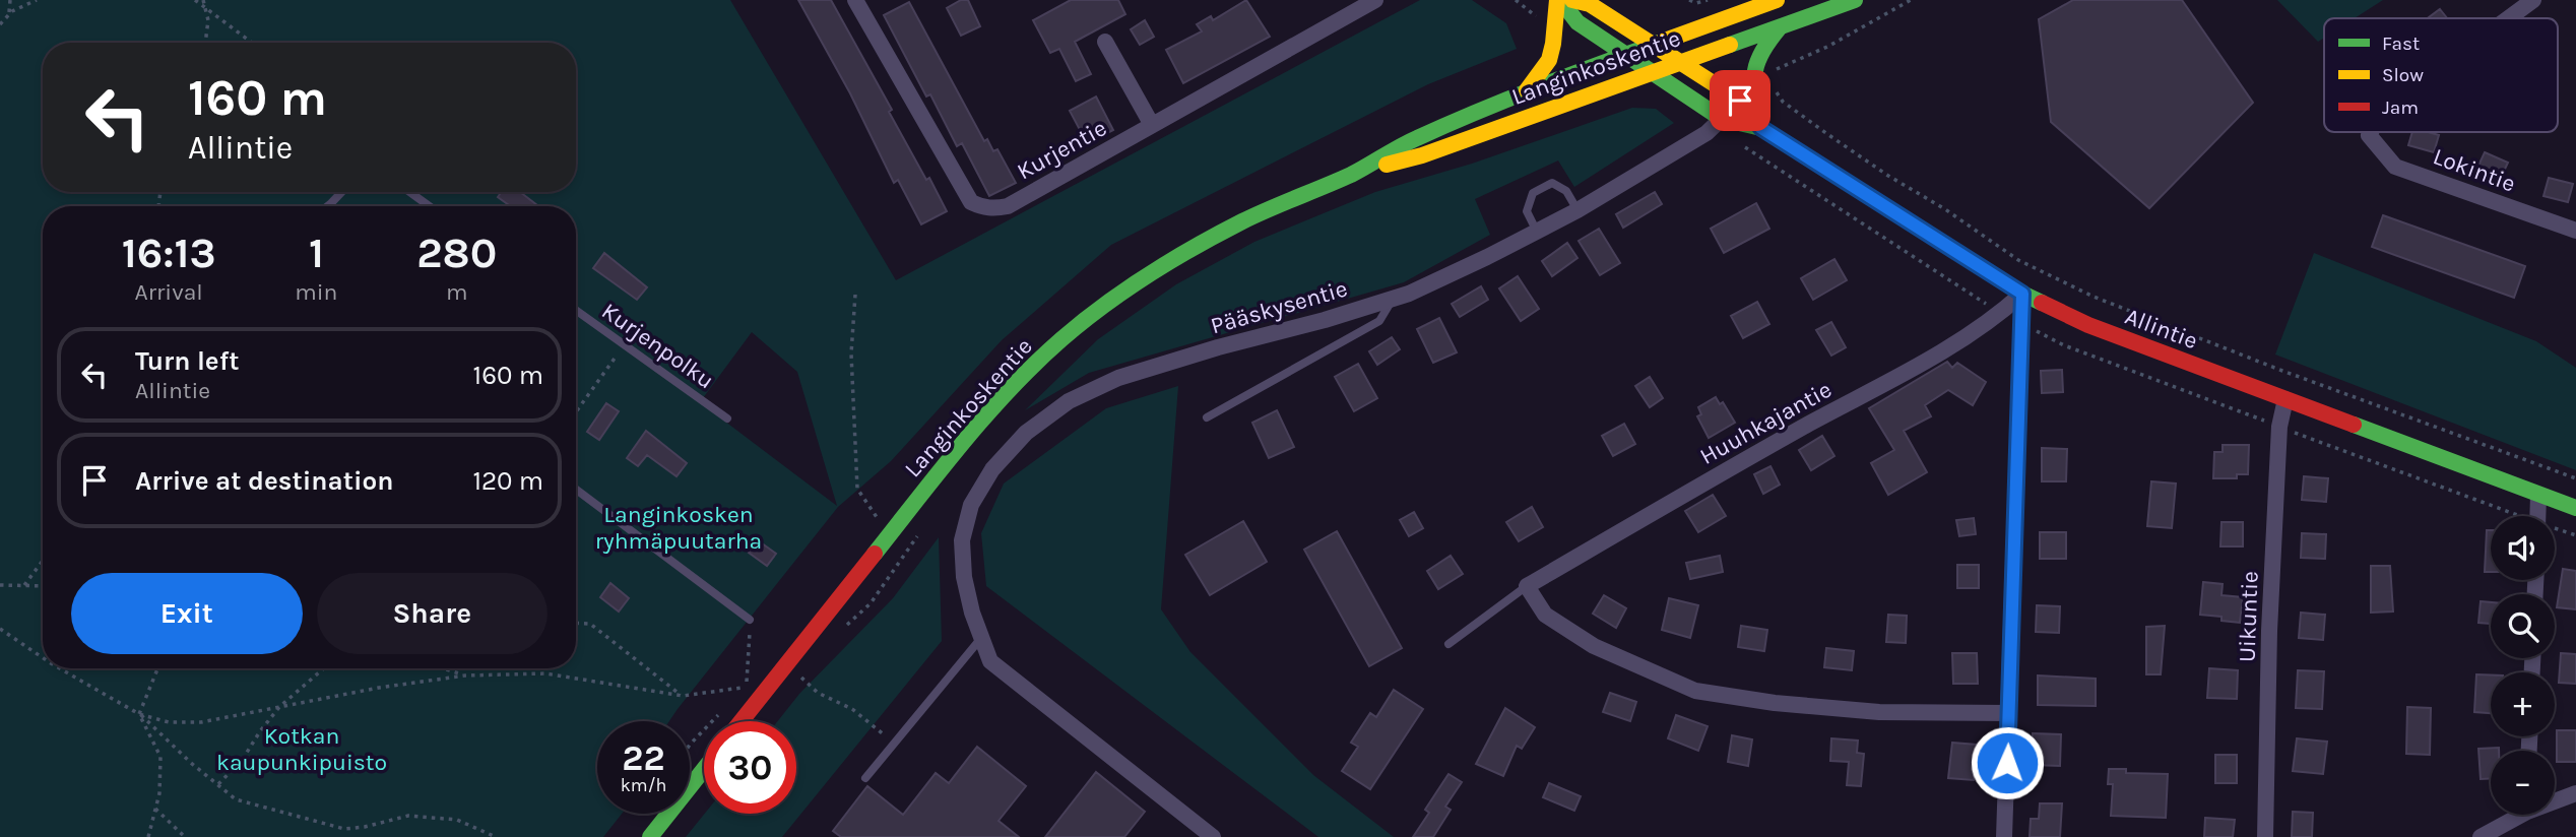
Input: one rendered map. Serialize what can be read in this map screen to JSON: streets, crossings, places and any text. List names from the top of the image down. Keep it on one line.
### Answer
{"streets":{"street":["Langinkoskentie","Kurjentie","Lokintie","Pääskysentie","Allintie","Huuhkajantie","Uikuntie"],"lane":["Kurjenpolku"]},"crossings":[["Langinkoskentie","Allintie"],["Pääskysentie","Allintie"],["Allintie","Huuhkajantie"],["Allintie","Uikuntie"]],"parks":["Langinkosken ryhmäpuutarha","Kotkan kaupunkipuisto"],"legend":["Fast","Slow","Jam"],"page":{"turn":["160 m","Allintie"],"eta":["16:13","Arrival","1","min","280","m"],"list":[{"name":"Turn left","note":"Allintie","value":"160 m"},{"name":"Arrive at destination","value":"120 m"}],"map_buttons":["+","−"],"buttons":["Exit","Share"],"speed":"22 km/h","limit":"30"}}
